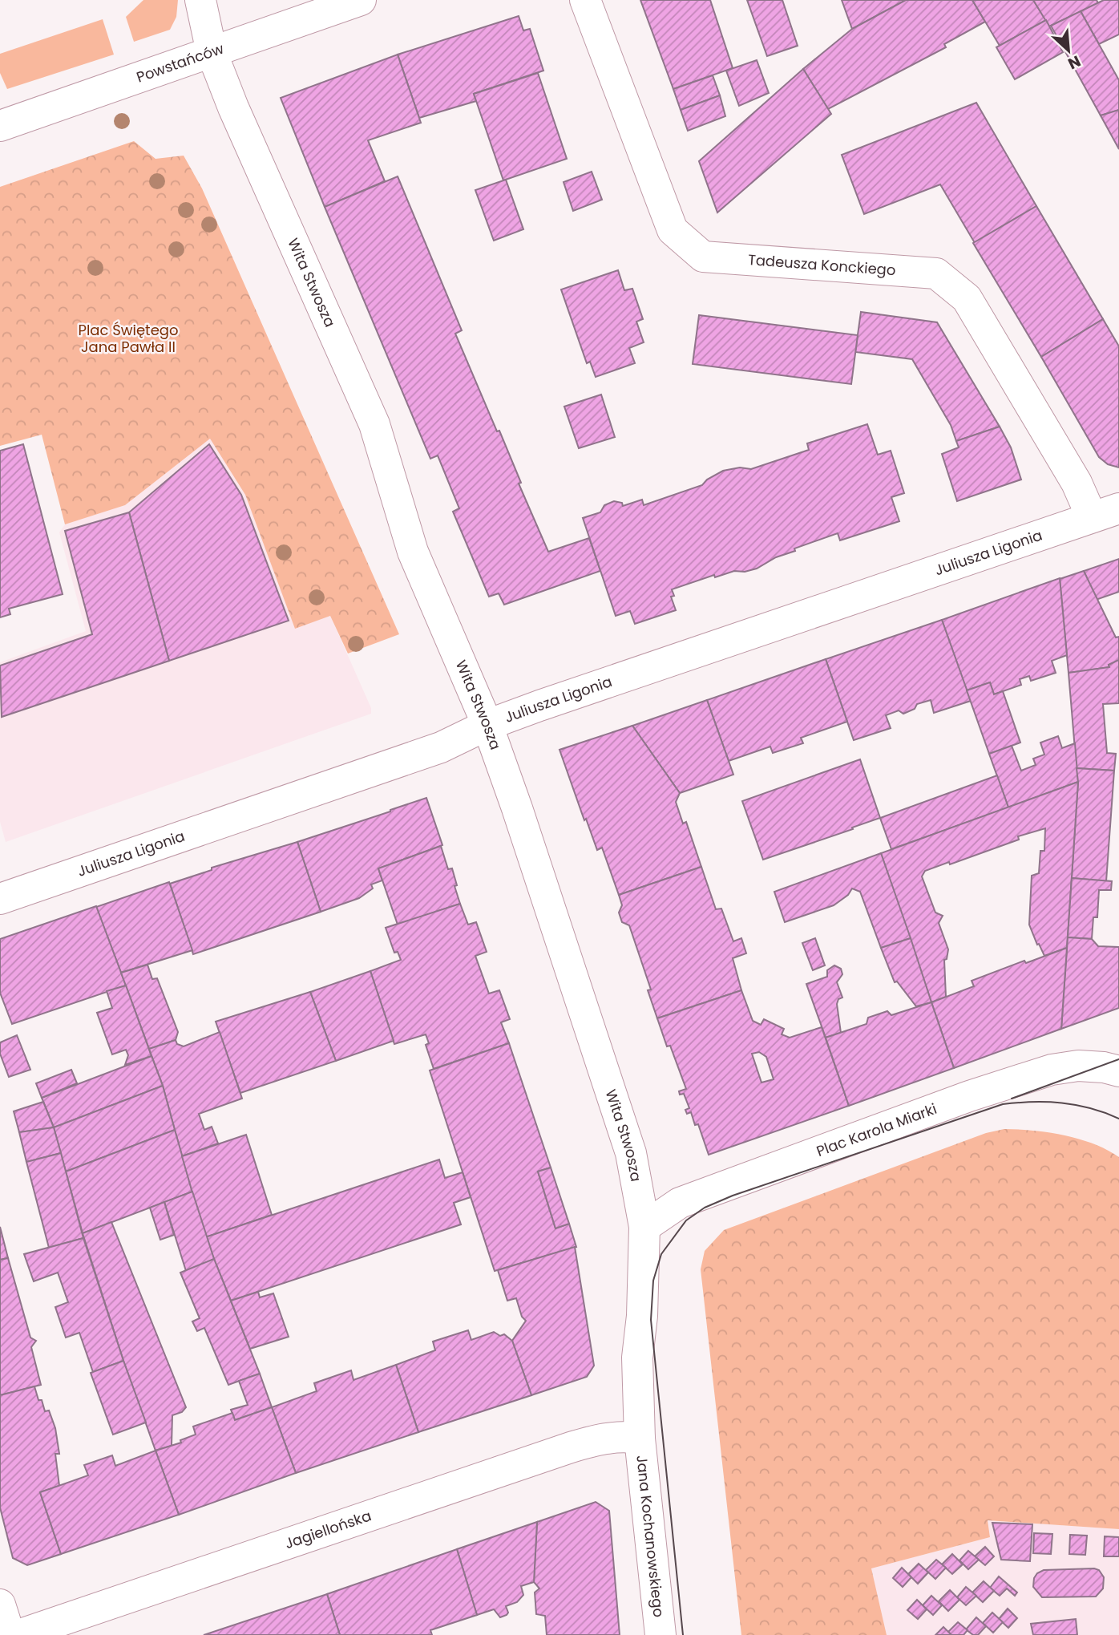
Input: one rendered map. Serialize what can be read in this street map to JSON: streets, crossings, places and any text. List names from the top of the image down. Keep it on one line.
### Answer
{"streets":{"street":["Powstańców","Tadeusza Konckiego","Wita Stwosza","Juliusza Ligonia","Plac Karola Miarki","Jagiellońska","Jana Kochanowskiego"]},"crossings":[["Powstańców","Wita Stwosza"],["Tadeusza Konckiego","Juliusza Ligonia"],["Wita Stwosza","Juliusza Ligonia"],["Wita Stwosza","Plac Karola Miarki"],["Wita Stwosza","Jagiellońska"],["Wita Stwosza","Jana Kochanowskiego"],["Jagiellońska","Jana Kochanowskiego"]],"parks":["Plac Świętego Jana Pawła II"],"north":"bottom right"}
